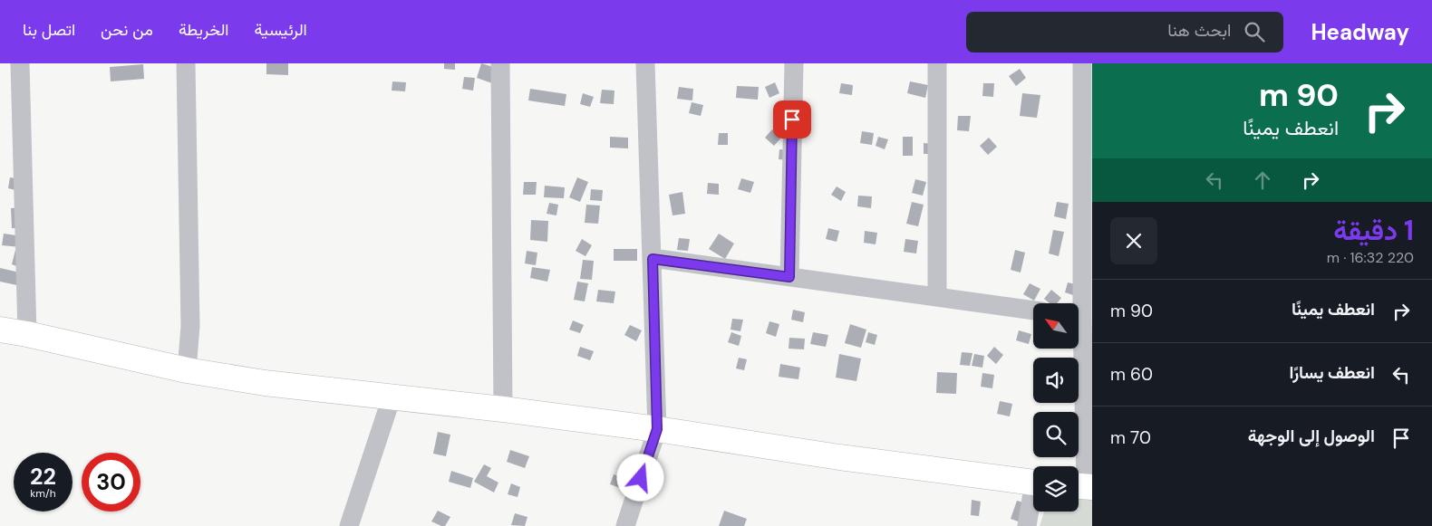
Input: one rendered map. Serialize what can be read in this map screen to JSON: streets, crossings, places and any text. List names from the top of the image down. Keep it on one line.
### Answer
{"north":"top left","page":{"header":"Headway","search":"ابحث هنا","nav":["الرئيسية","الخريطة","من نحن","اتصل بنا"],"turn":["90 m","انعطف يمينًا"],"heading":["1 دقيقة","220 m · 16:32"],"list":[{"name":"انعطف يمينًا","value":"90 m"},{"name":"انعطف يسارًا","value":"60 m"},{"name":"الوصول إلى الوجهة","value":"70 m"}],"speed":"22 km/h","limit":"30"}}
